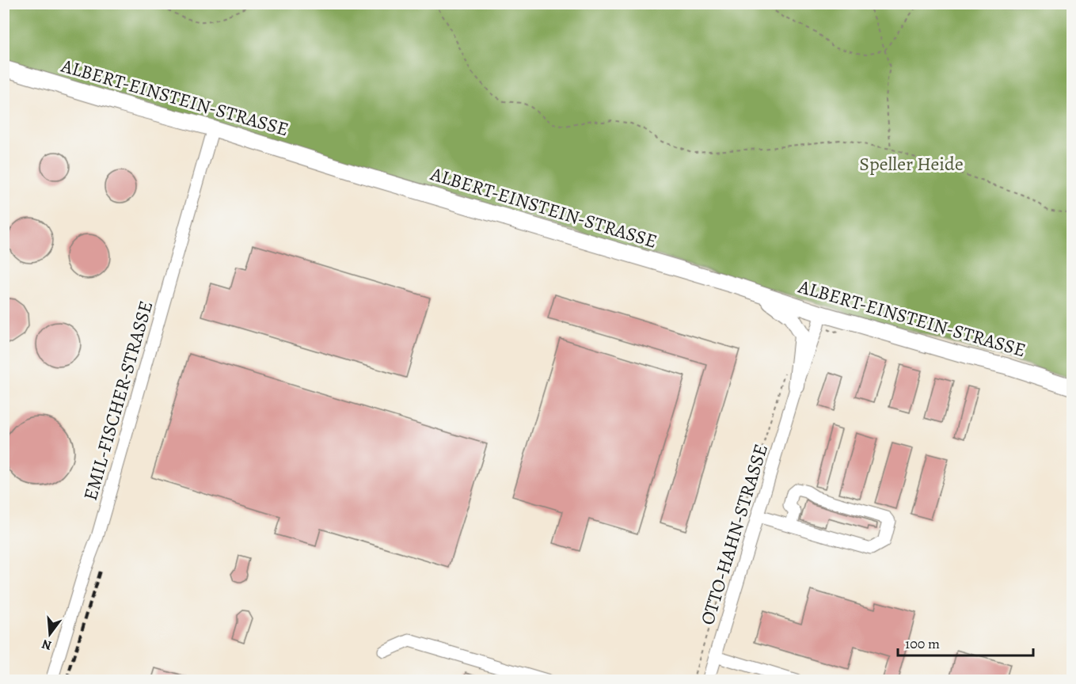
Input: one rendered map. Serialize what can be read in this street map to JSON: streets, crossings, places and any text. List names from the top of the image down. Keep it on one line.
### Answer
{"streets":{"main road":["ALBERT-EINSTEIN-STRASSE"],"street":["EMIL-FISCHER-STRASSE","OTTO-HAHN-STRASSE"]},"crossings":[["ALBERT-EINSTEIN-STRASSE","EMIL-FISCHER-STRASSE"],["ALBERT-EINSTEIN-STRASSE","OTTO-HAHN-STRASSE"]],"parks":["Speller Heide"],"scale_bar":"100 m","north":"bottom"}
